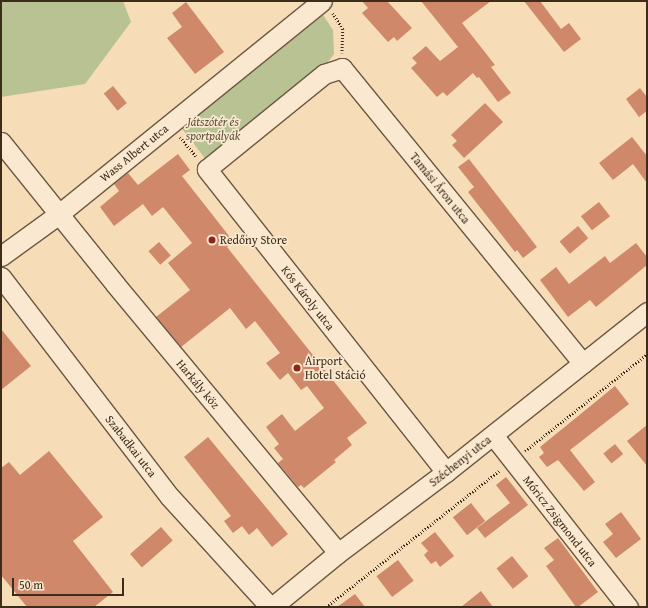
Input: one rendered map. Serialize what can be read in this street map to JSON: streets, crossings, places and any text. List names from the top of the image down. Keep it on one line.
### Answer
{"streets":{"street":["Wass Albert utca","Tamási Áron utca","Kós Károly utca","Harkály köz","Szabadkai utca","Széchenyi utca","Móricz Zsigmond utca"]},"crossings":[["Wass Albert utca","Harkály köz"],["Tamási Áron utca","Széchenyi utca"],["Kós Károly utca","Széchenyi utca"],["Harkály köz","Széchenyi utca"],["Szabadkai utca","Széchenyi utca"],["Széchenyi utca","Móricz Zsigmond utca"]],"parks":["Játszótér és sportpályák"],"places":["Redőny Store","Airport Hotel Stáció"],"scale_bar":"50 m"}
